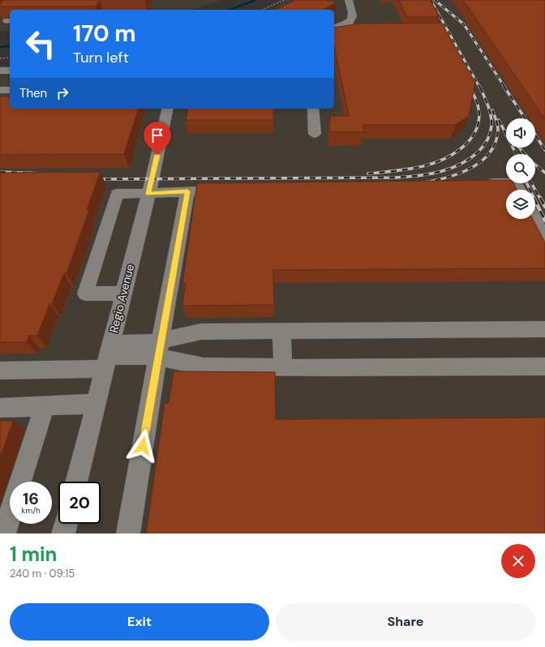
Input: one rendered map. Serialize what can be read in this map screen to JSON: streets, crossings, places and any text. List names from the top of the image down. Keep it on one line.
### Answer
{"streets":{"street":["Regio Avenue"]},"page":{"turn":["170 m","Turn left"],"then":"Then","speed":"16 km/h","limit":"20","heading":["1 min","240 m · 09:15"],"buttons":["Exit","Share"]}}
